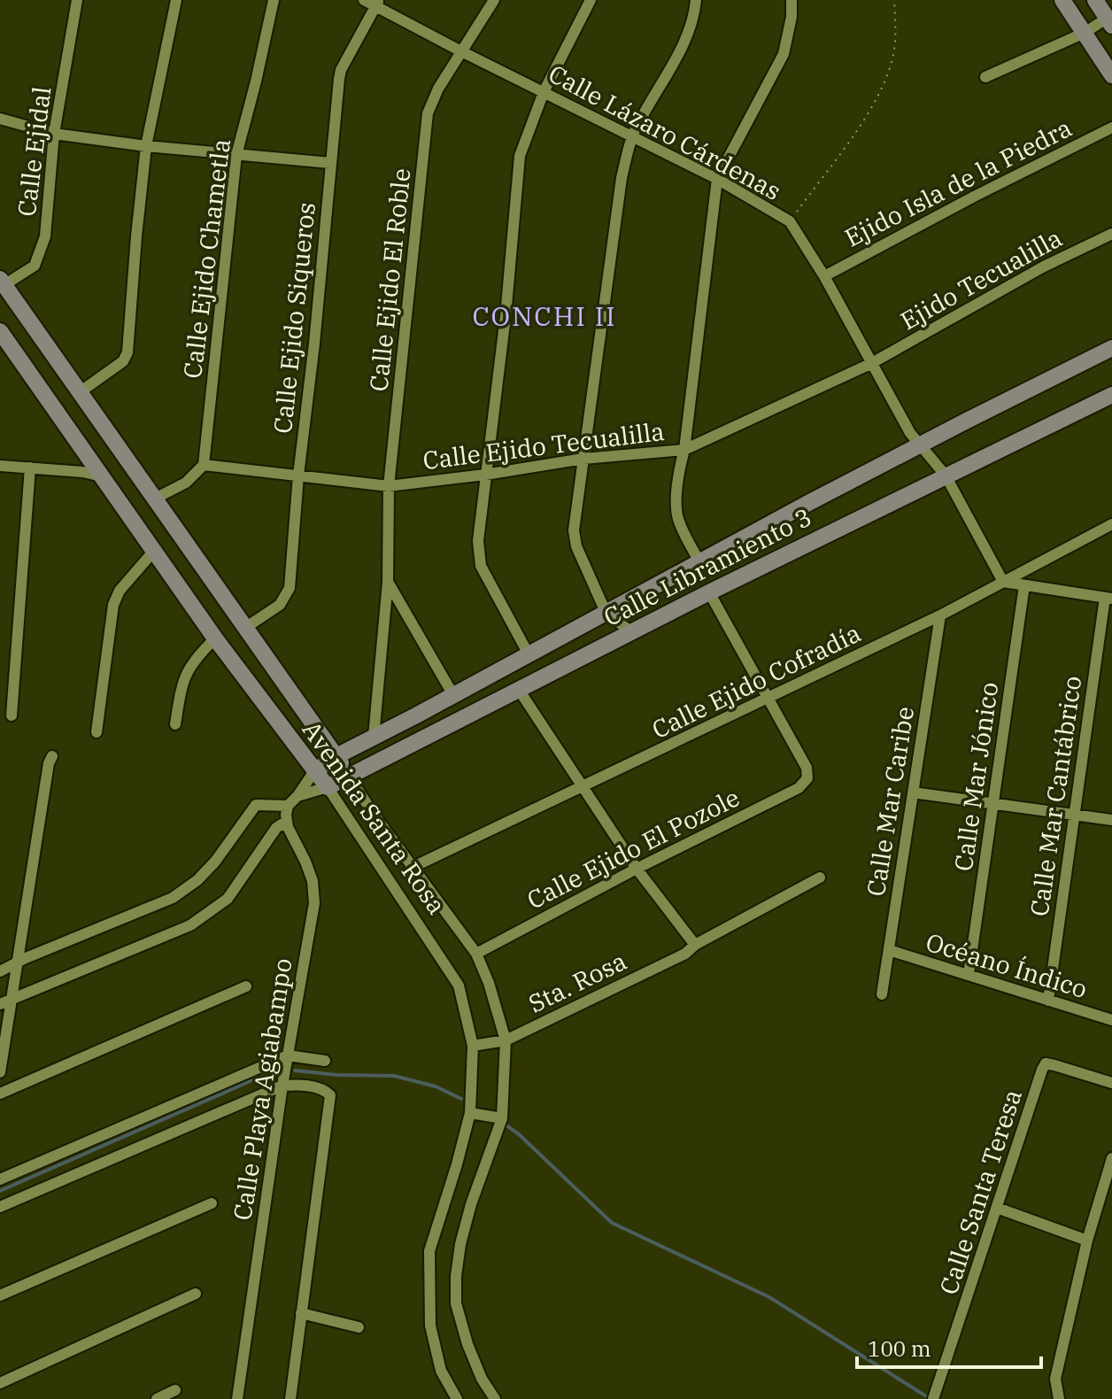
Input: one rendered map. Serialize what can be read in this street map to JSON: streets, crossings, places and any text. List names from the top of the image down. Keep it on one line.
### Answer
{"streets":{"street":["Calle Lázaro Cárdenas","Calle Ejidal","Ejido Isla de la Piedra","Calle Ejido Chametla","Ejido Tecualilla","Calle Ejido El Roble","Calle Ejido Siqueros","Calle Ejido Tecualilla","Calle Libramiento 3","Calle Ejido Cofradía","Calle Mar Jónico","Calle Mar Cantábrico","Calle Mar Caribe","Avenida Santa Rosa","Calle Ejido El Pozole","Océano Índico","Sta. Rosa","Calle Playa Agiabampo","Calle Santa Teresa"]},"crossings":[["Calle Lázaro Cárdenas","Ejido Isla de la Piedra"],["Calle Lázaro Cárdenas","Ejido Tecualilla"],["Calle Lázaro Cárdenas","Calle Ejido El Roble"],["Calle Lázaro Cárdenas","Calle Ejido Siqueros"],["Calle Lázaro Cárdenas","Calle Ejido Tecualilla"],["Calle Lázaro Cárdenas","Calle Libramiento 3"],["Calle Lázaro Cárdenas","Calle Ejido Cofradía"],["Calle Ejidal","Avenida Santa Rosa"],["Calle Ejido Chametla","Calle Ejido Tecualilla"],["Ejido Tecualilla","Calle Ejido Tecualilla"],["Calle Ejido El Roble","Calle Ejido Tecualilla"],["Calle Ejido El Roble","Calle Libramiento 3"],["Calle Ejido Siqueros","Calle Ejido Tecualilla"],["Calle Ejido Siqueros","Avenida Santa Rosa"],["Calle Libramiento 3","Avenida Santa Rosa"],["Calle Ejido Cofradía","Calle Mar Caribe"],["Calle Ejido Cofradía","Avenida Santa Rosa"],["Calle Ejido Cofradía","Calle Ejido El Pozole"],["Calle Mar Jónico","Océano Índico"],["Calle Mar Cantábrico","Océano Índico"],["Calle Mar Caribe","Océano Índico"],["Avenida Santa Rosa","Calle Ejido El Pozole"],["Avenida Santa Rosa","Sta. Rosa"]],"districts":["CONCHI II"],"scale_bar":"100 m"}
